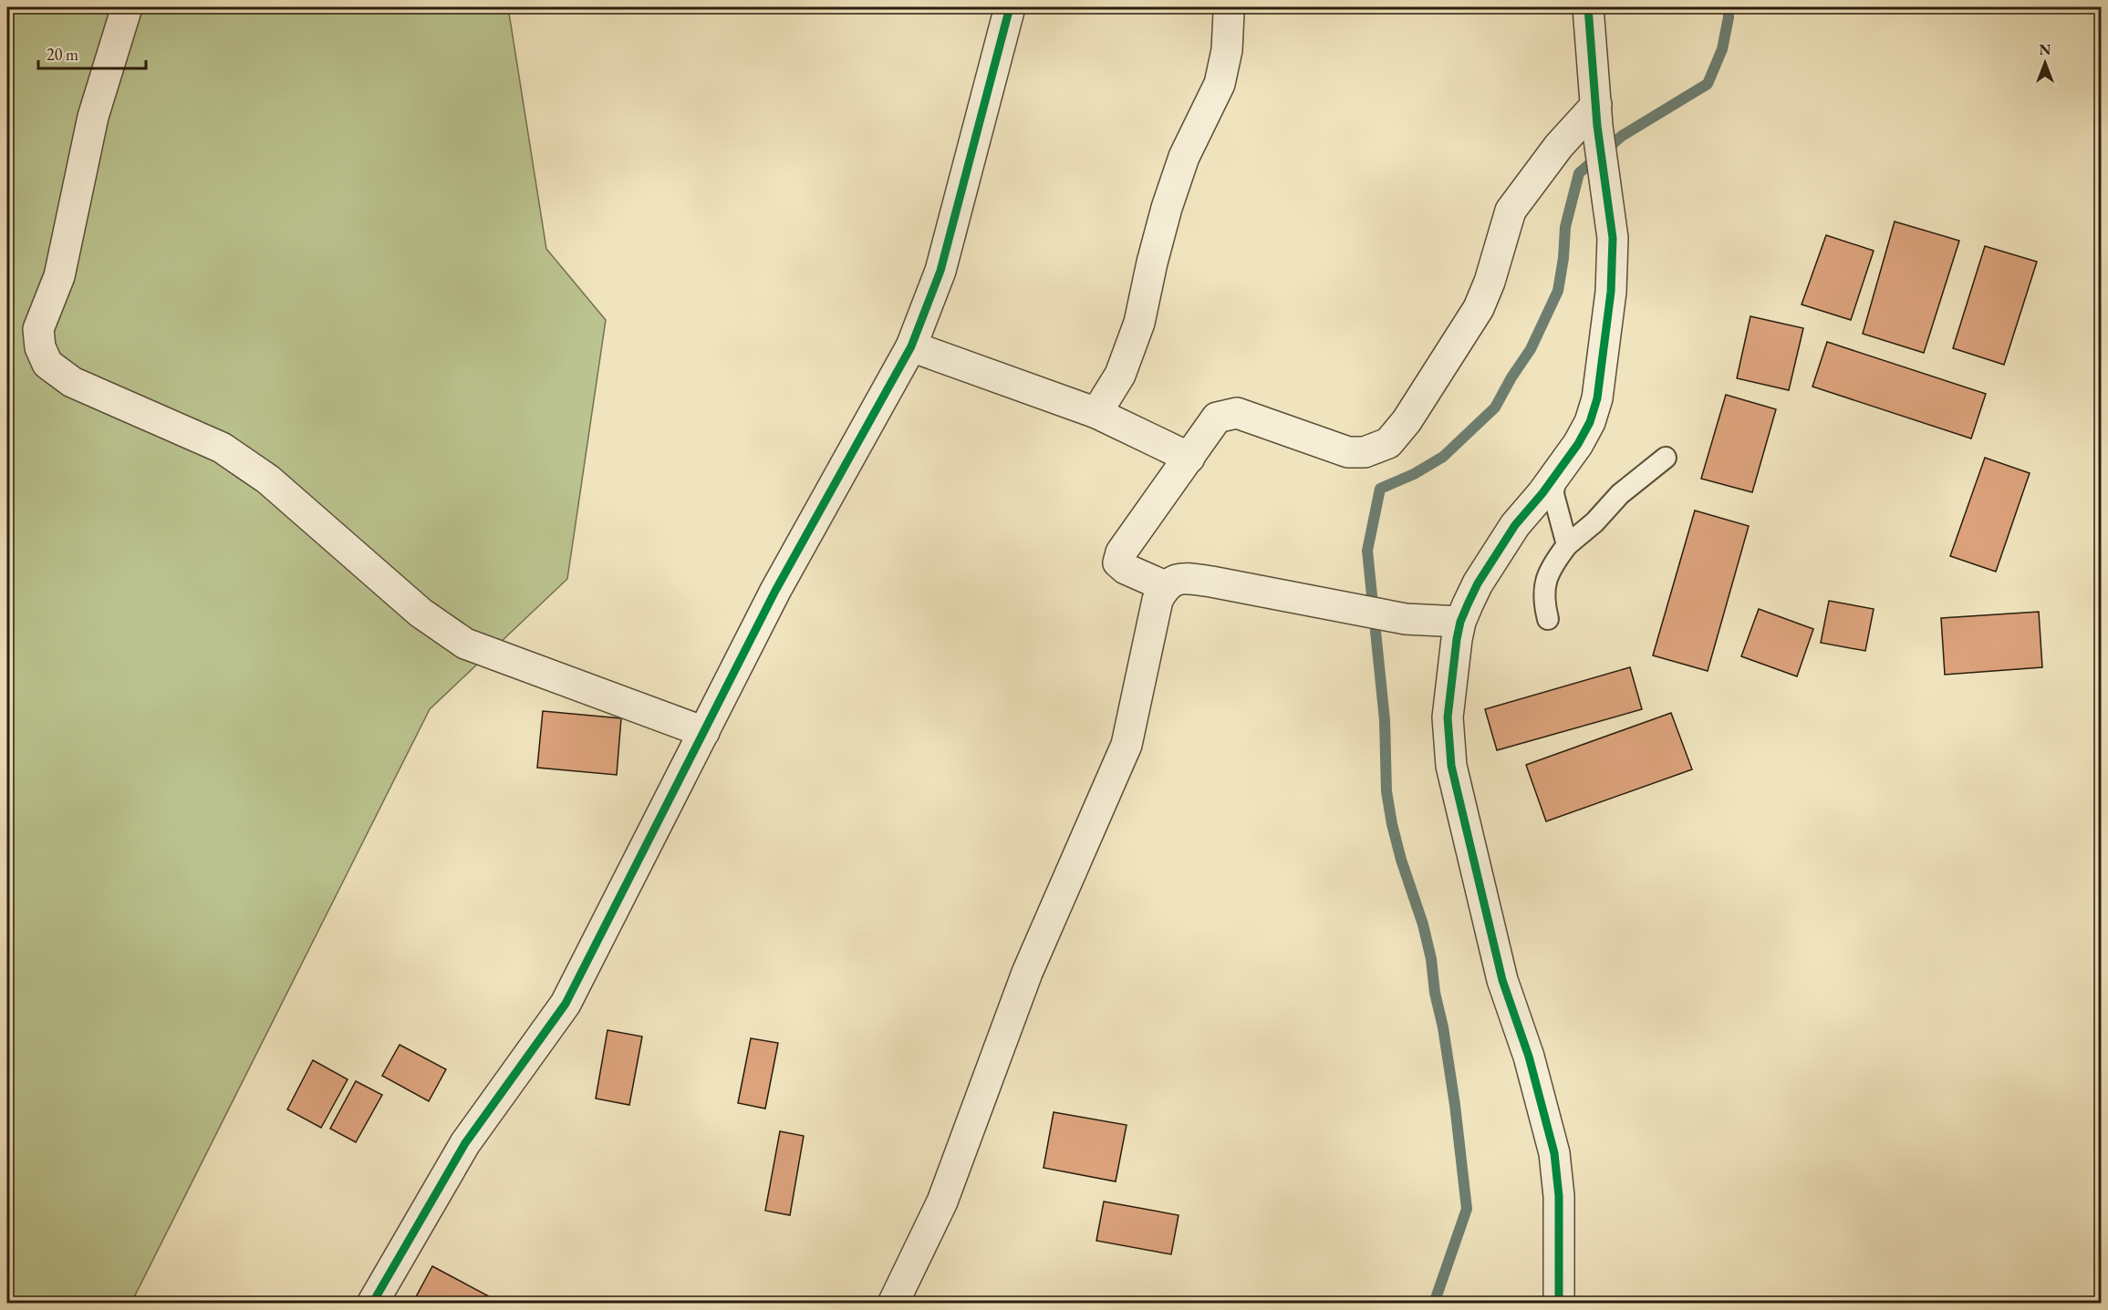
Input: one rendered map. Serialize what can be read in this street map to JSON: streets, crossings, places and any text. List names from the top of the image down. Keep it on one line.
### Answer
{"scale_bar":"20 m","north":"top"}
